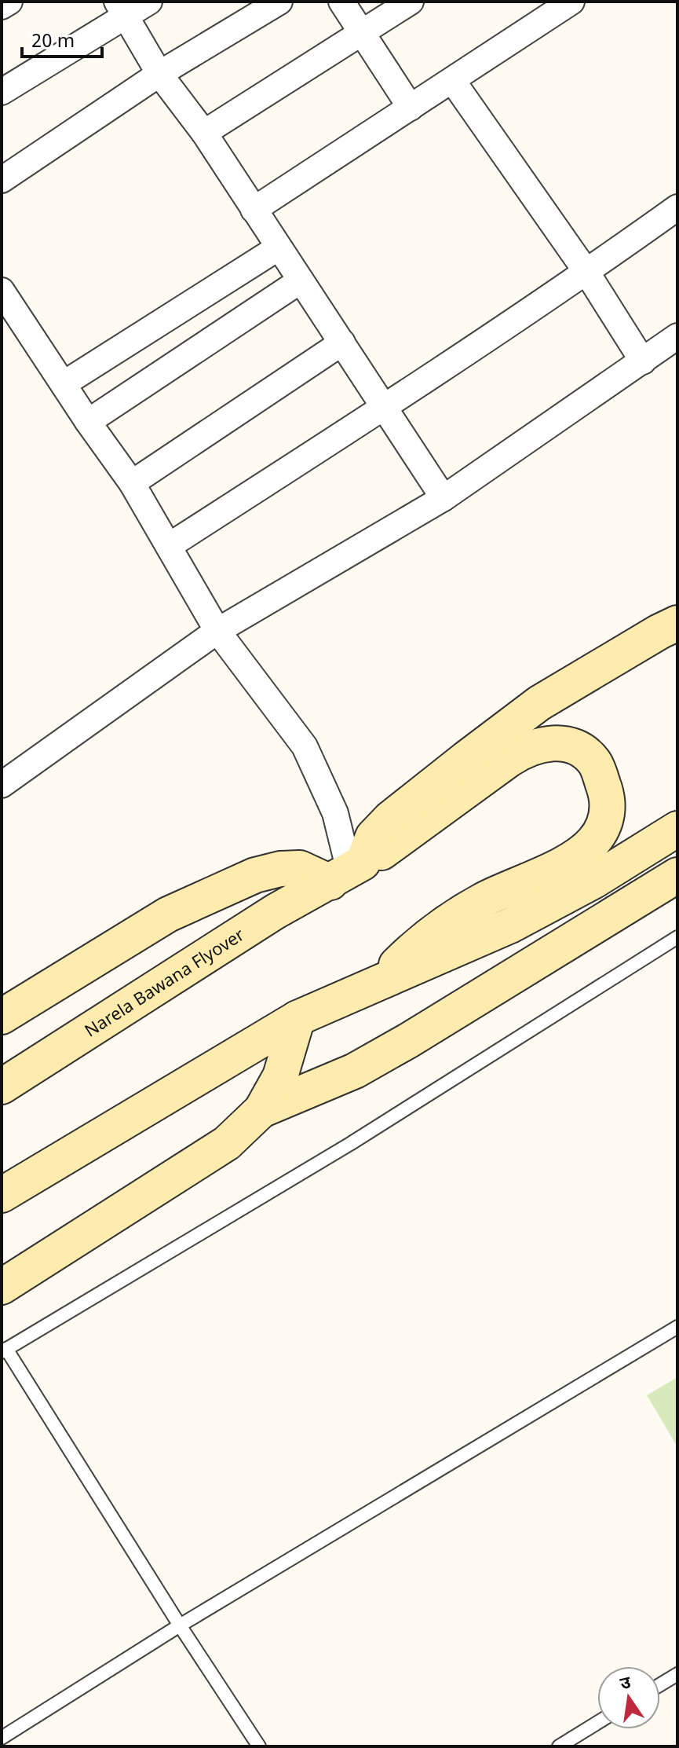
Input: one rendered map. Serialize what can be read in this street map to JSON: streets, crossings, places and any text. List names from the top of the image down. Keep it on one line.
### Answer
{"streets":{"main road":["Narela Bawana Flyover"]},"scale_bar":"20 m","north":"top"}
